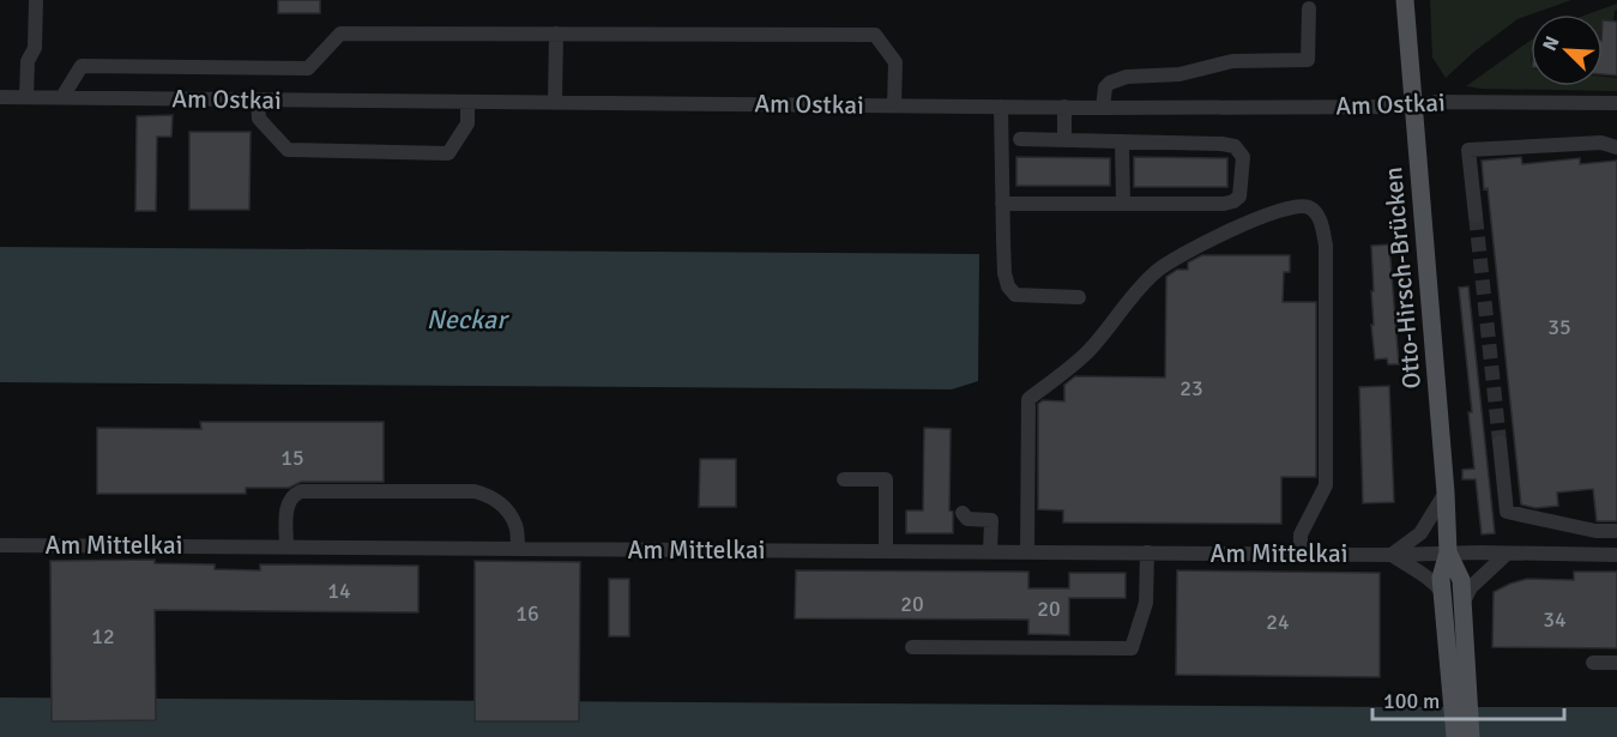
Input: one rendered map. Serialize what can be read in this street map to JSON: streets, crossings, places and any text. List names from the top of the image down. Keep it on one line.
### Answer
{"streets":{"main road":["Otto-Hirsch-Brücken"],"street":["Am Ostkai","Am Mittelkai"]},"crossings":[["Am Ostkai","Otto-Hirsch-Brücken"],["Otto-Hirsch-Brücken","Am Mittelkai"]],"water":["Neckar"],"house_numbers":["35","23","15","14","20","20","16","34","24","12"],"scale_bar":"100 m","north":"top left"}
